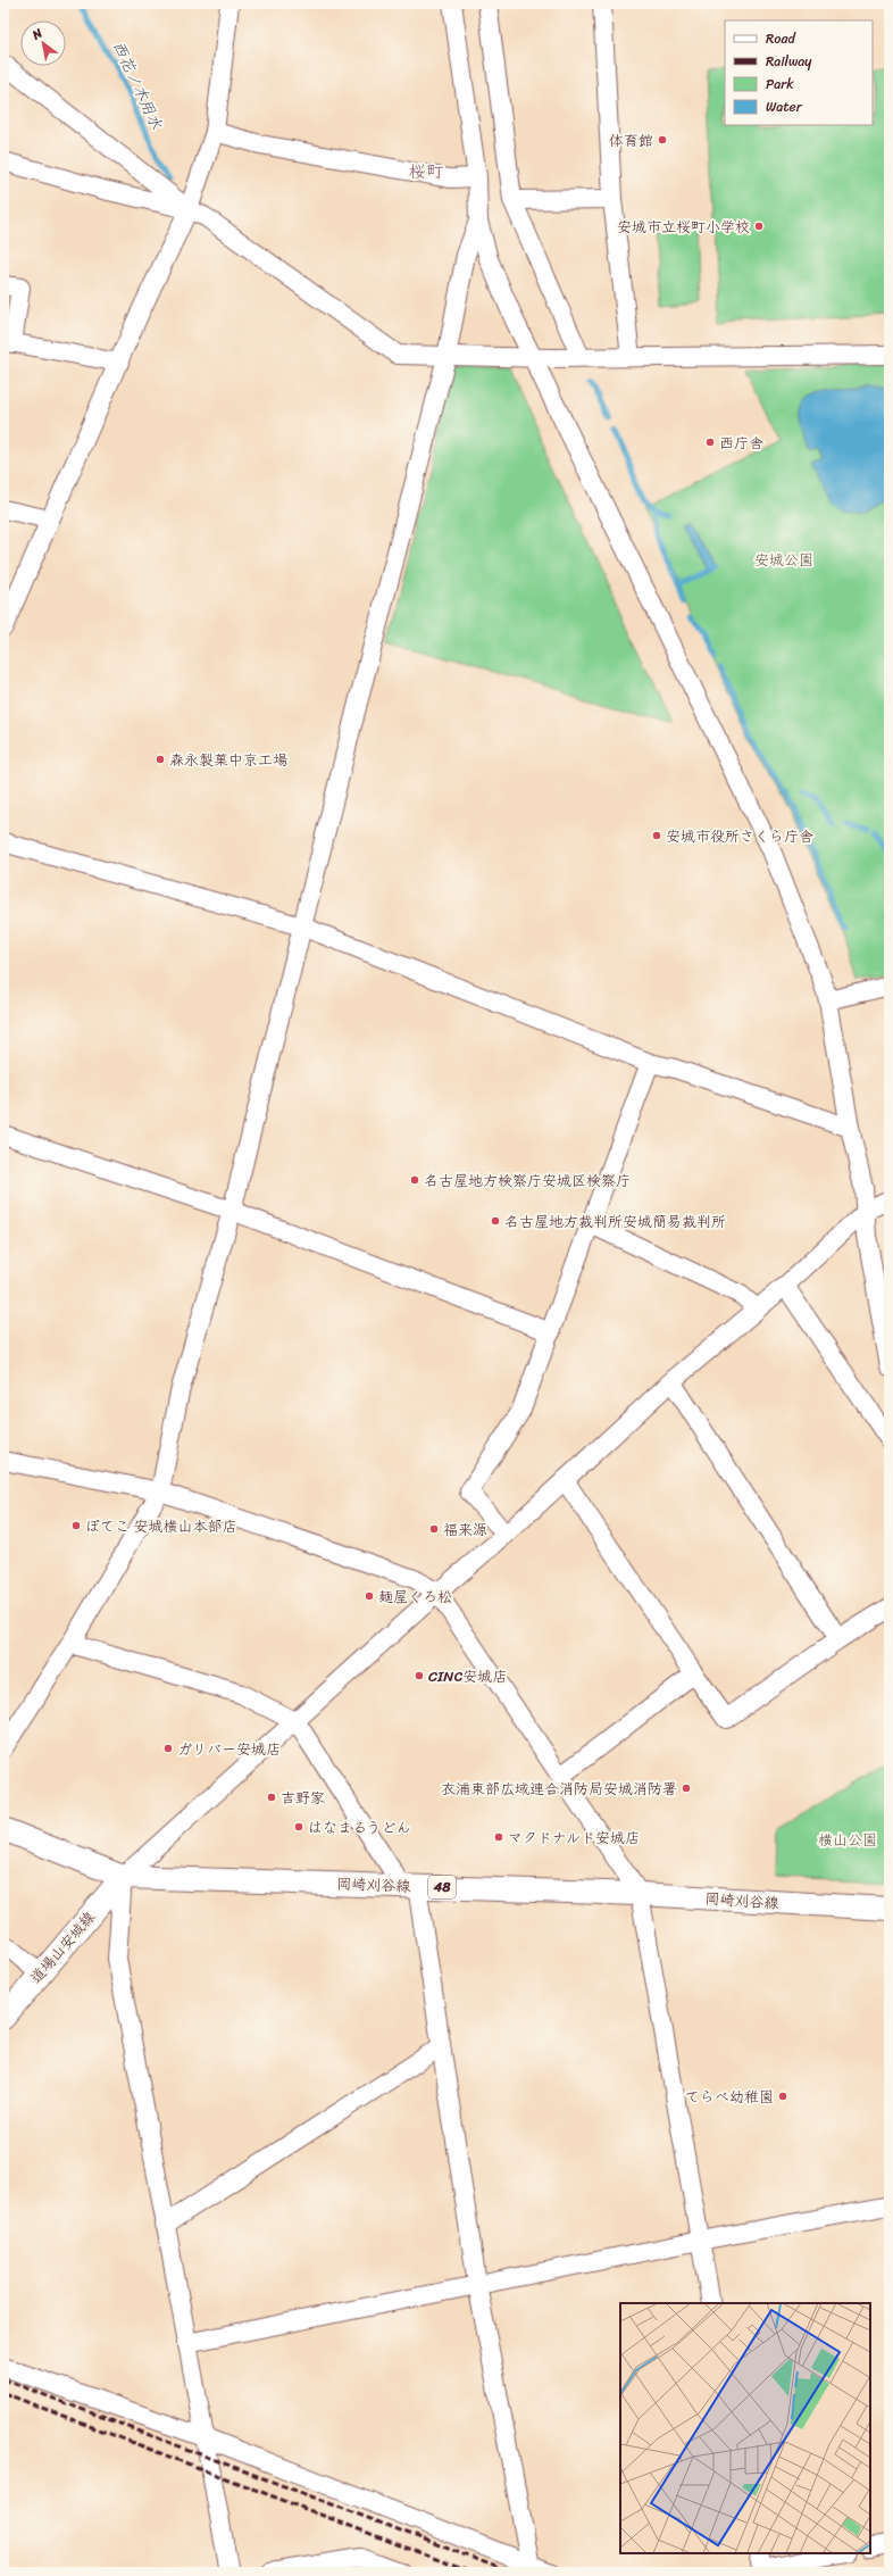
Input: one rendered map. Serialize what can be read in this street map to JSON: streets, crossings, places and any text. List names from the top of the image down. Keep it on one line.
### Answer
{"streets":{"main road":["岡崎刈谷線","48","道場山安城線"]},"crossings":[["岡崎刈谷線","道場山安城線"]],"districts":["桜町"],"water":["西花ノ木用水"],"parks":["安城公園","横山公園"],"places":["体育館","安城市立桜町小学校","西庁舎","森永製菓中京工場","安城市役所さくら庁舎","名古屋地方検察庁安城区検察庁","名古屋地方裁判所安城簡易裁判所","ぼてこ 安城横山本部店","福来源","麺屋くろ松","CINC安城店","ガリバー安城店","衣浦東部広域連合消防局安城消防署","吉野家","はなまるうどん","マクドナルド安城店","てらべ幼稚園"],"legend":["Road","Railway","Park","Water"],"north":"top left"}
